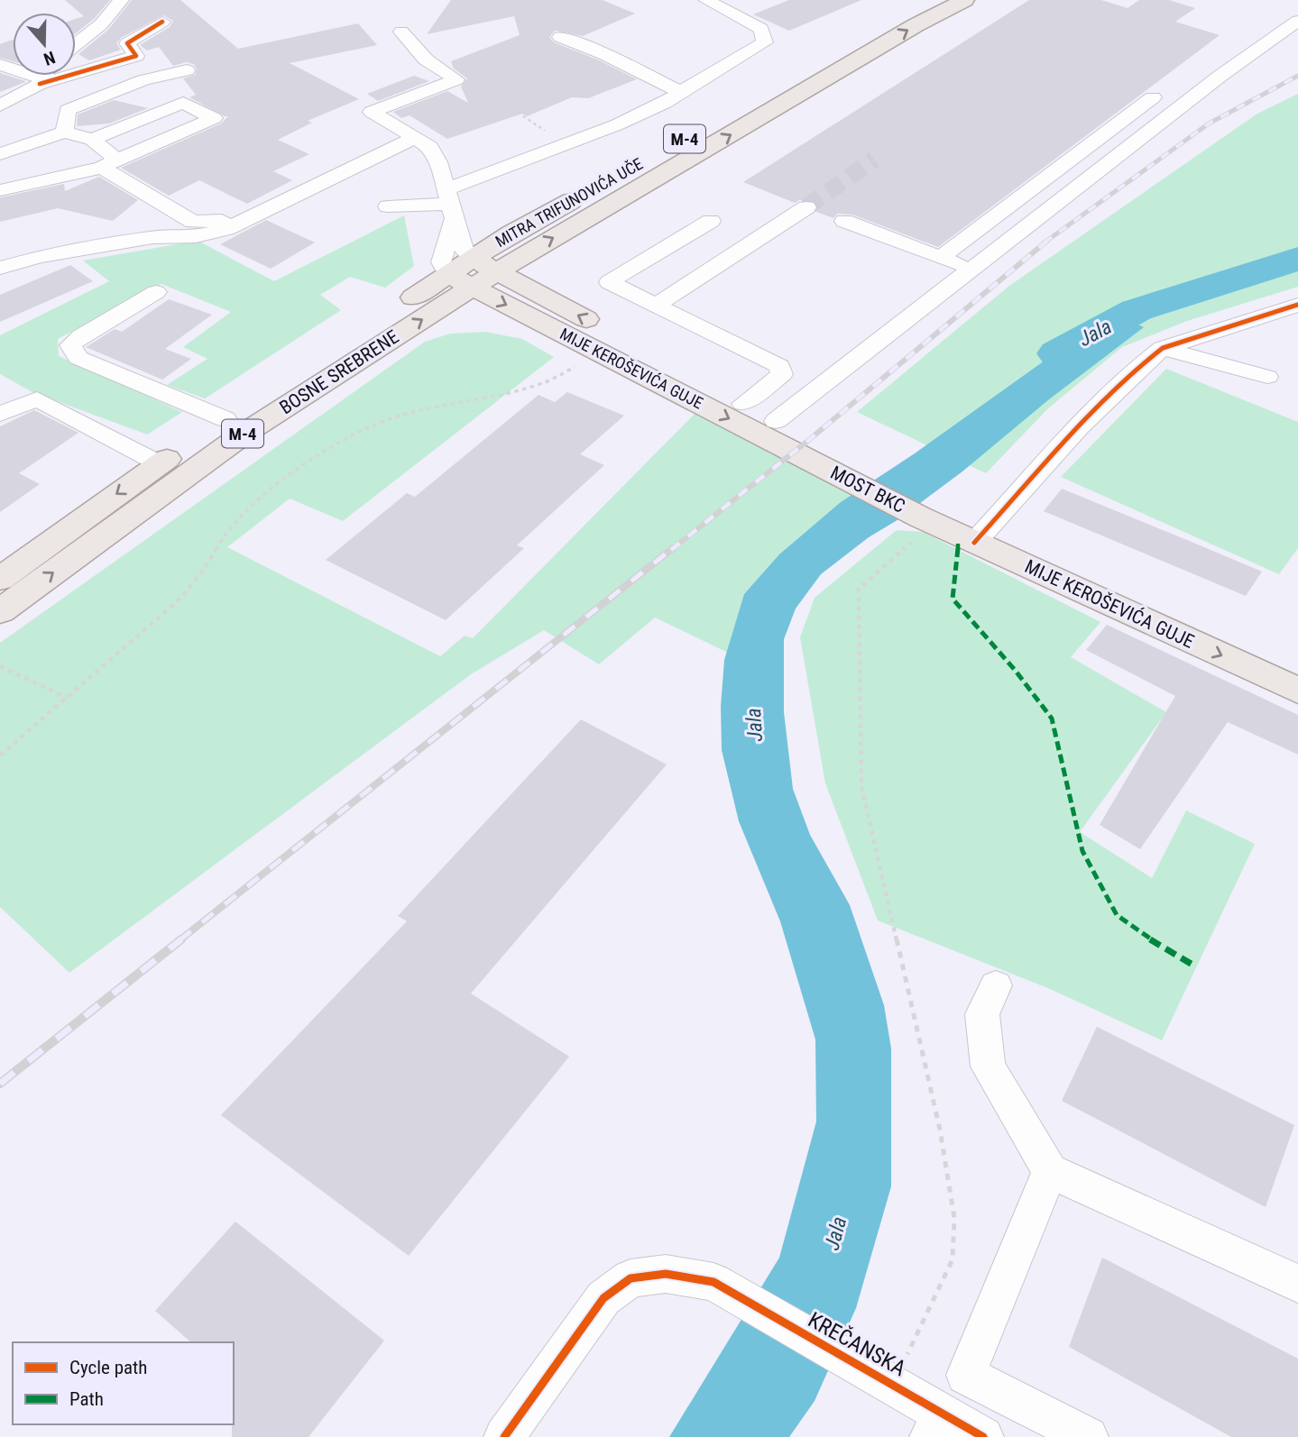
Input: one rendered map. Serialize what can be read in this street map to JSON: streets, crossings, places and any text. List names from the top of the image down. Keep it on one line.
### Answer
{"streets":{"main road":["M-4","MITRA TRIFUNOVIĆA UČE","MIJE KEROŠEVIĆA GUJE","BOSNE SREBRENE","MOST BKC"],"street":["KREČANSKA"]},"crossings":[["MITRA TRIFUNOVIĆA UČE","MIJE KEROŠEVIĆA GUJE"],["MITRA TRIFUNOVIĆA UČE","BOSNE SREBRENE"],["MIJE KEROŠEVIĆA GUJE","BOSNE SREBRENE"],["MIJE KEROŠEVIĆA GUJE","MOST BKC"]],"water":["Jala"],"legend":["Cycle path","Path"],"north":"bottom"}
